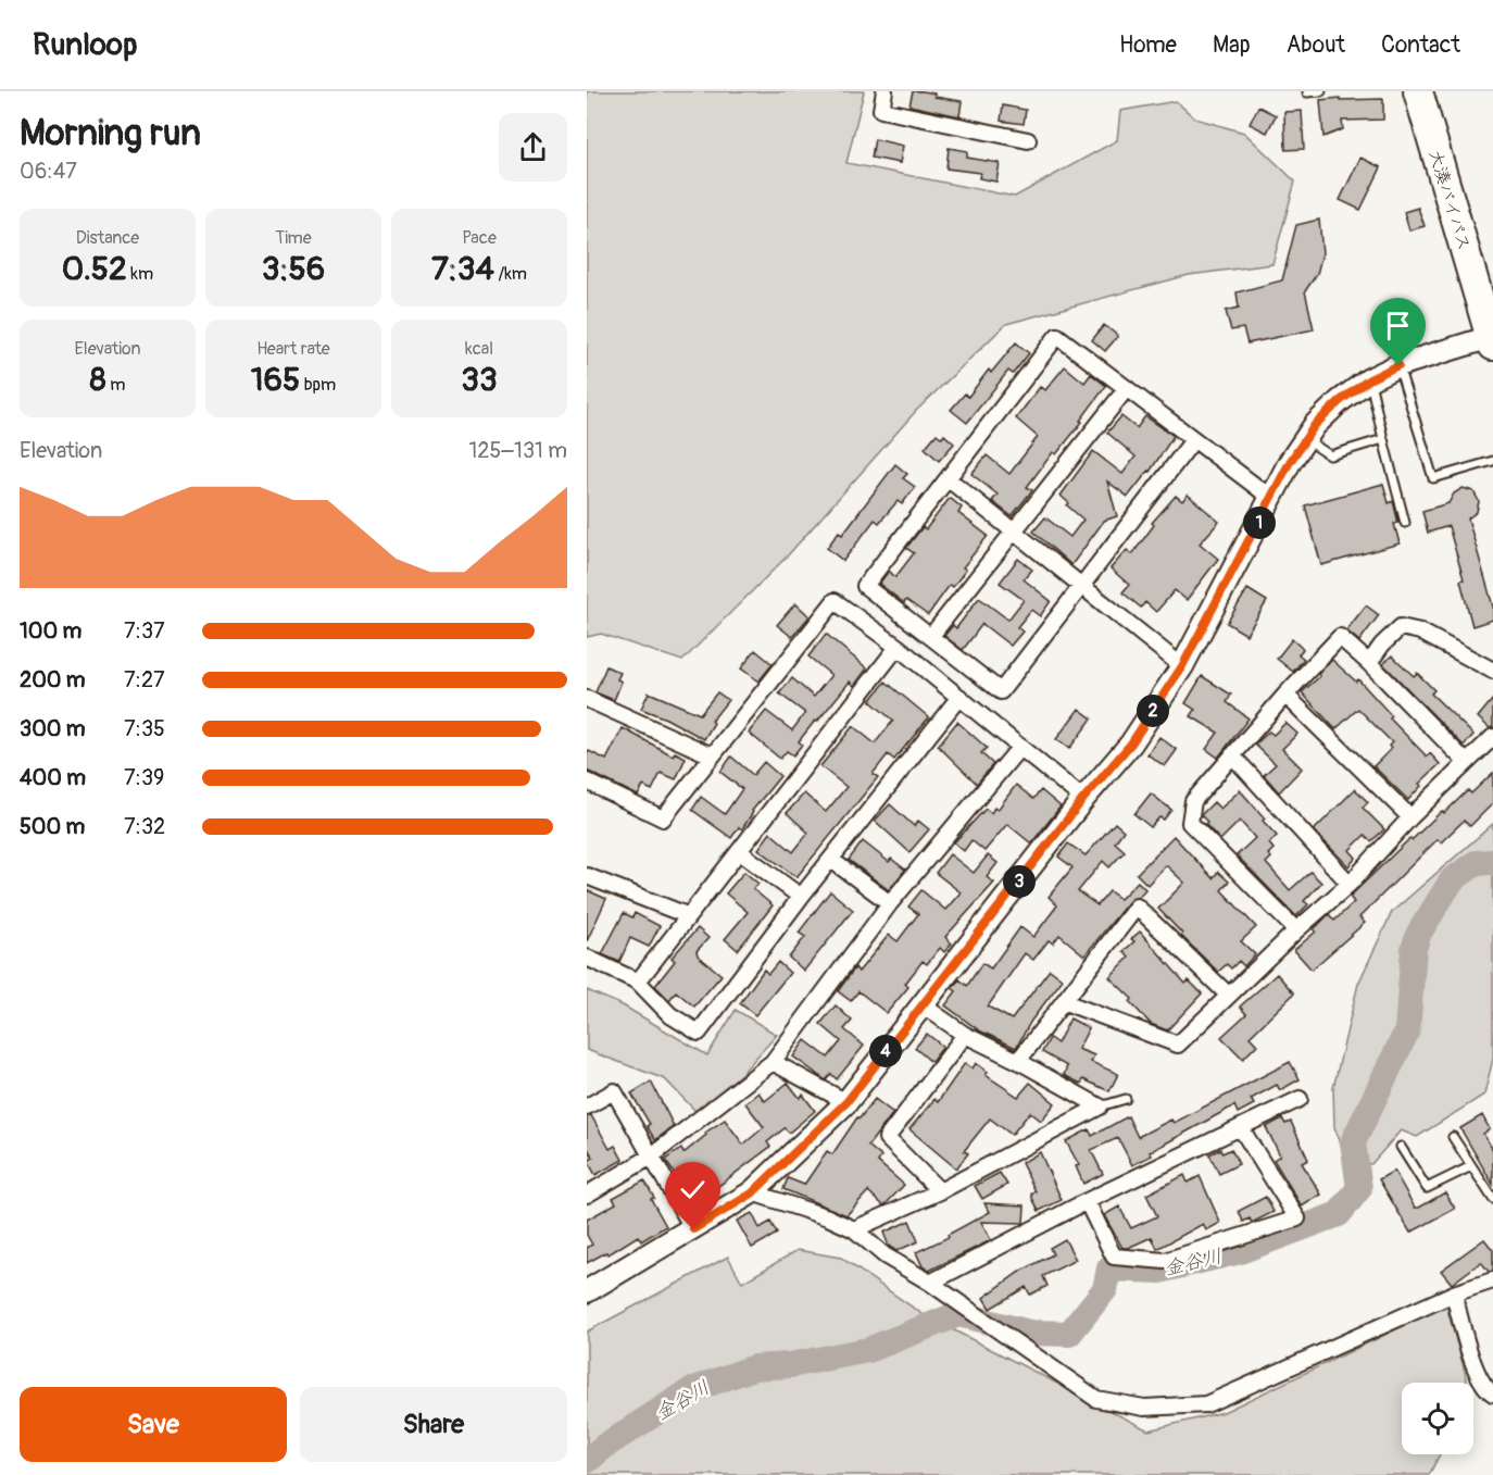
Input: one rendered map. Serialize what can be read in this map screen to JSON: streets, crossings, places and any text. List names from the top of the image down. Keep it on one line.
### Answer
{"streets":{"highway":["大湊バイパス"]},"water":["金谷川"],"page":{"header":"Runloop","nav":["Home","Map","About","Contact"],"heading":["Morning run","06:47"],"stats":[["Distance","0.52 km"],["Time","3:56"],["Pace","7:34 /km"],["Elevation","8 m"],["Heart rate","165 bpm"],["kcal","33"]],"chart":["Elevation","125–131 m"],"pins":["1","2","3","4"],"list":[{"name":"100 m","note":"7:37"},{"name":"200 m","note":"7:27"},{"name":"300 m","note":"7:35"},{"name":"400 m","note":"7:39"},{"name":"500 m","note":"7:32"}],"buttons":["Save","Share"]}}
